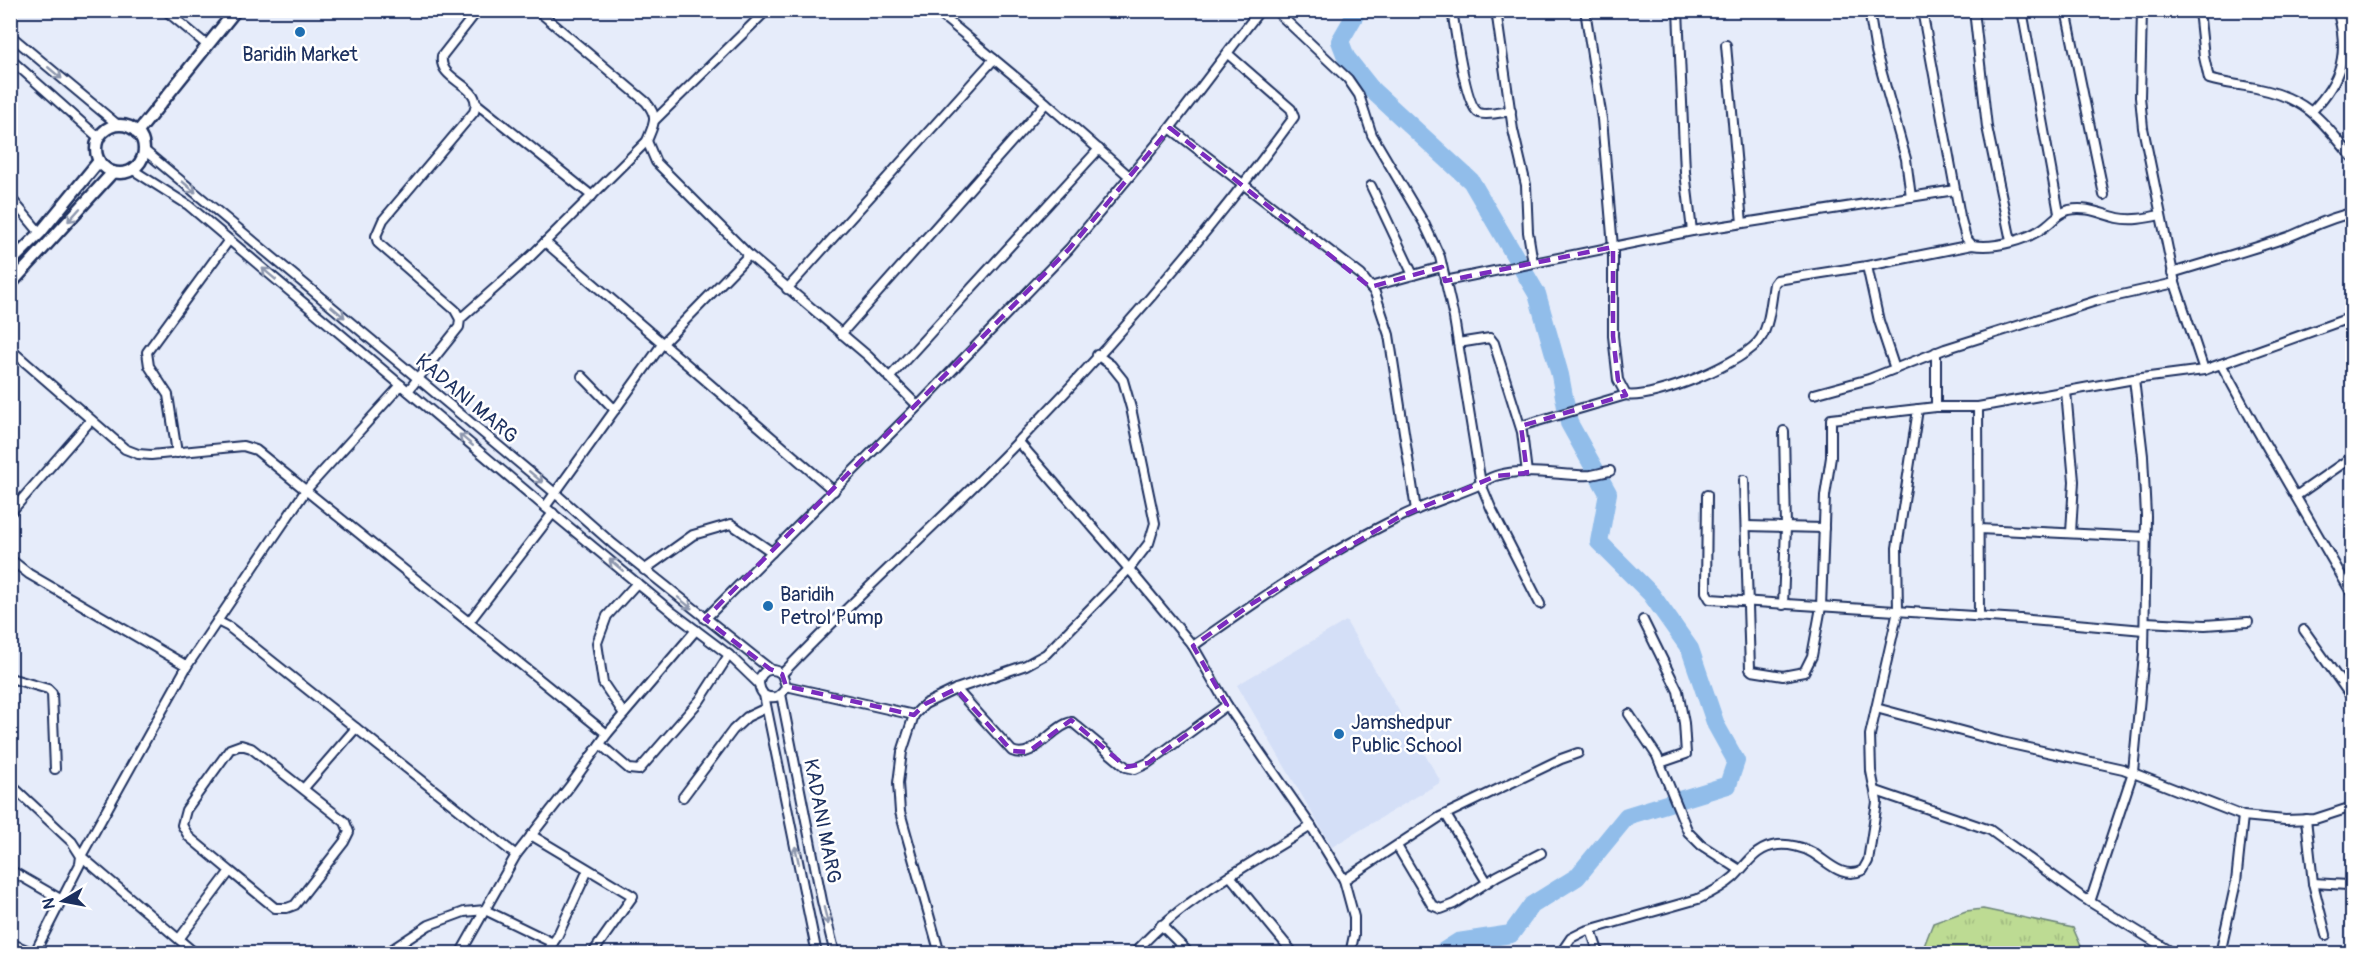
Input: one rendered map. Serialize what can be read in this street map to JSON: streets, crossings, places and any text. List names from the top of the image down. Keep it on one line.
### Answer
{"streets":{"street":["KADANI MARG"]},"places":["Baridih Market","Baridih Petrol Pump","Jamshedpur Public School"],"north":"left"}
